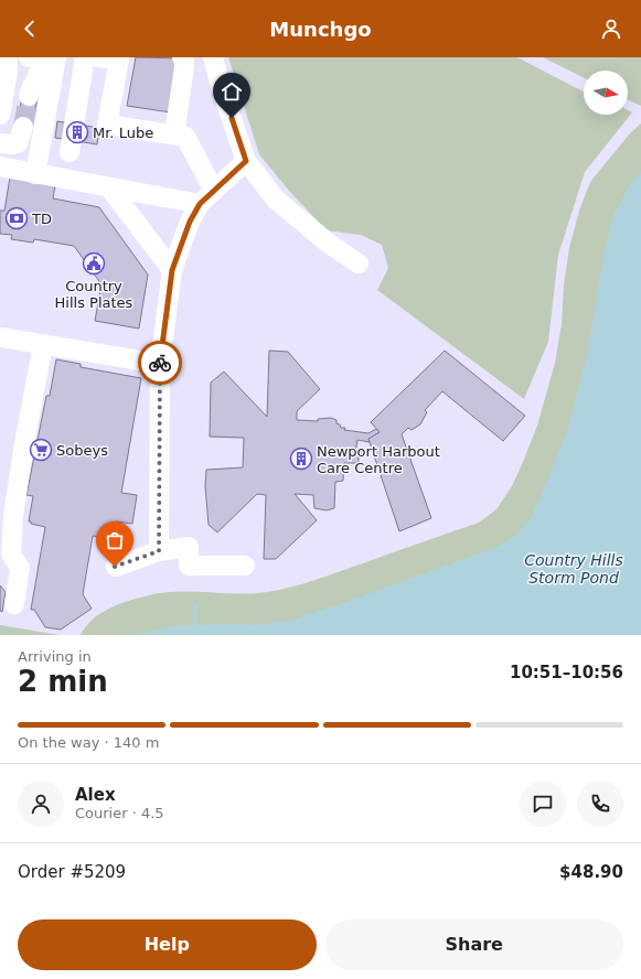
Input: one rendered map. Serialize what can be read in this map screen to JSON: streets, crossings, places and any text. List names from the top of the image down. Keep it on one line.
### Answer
{"water":["Country Hills Storm Pond"],"places":{"building":["Mr. Lube","Newport Harbout Care Centre"],"bank":["TD"],"public building":["Country Hills Plates"],"supermarket":["Sobeys"]},"north":"right","page":{"header":"Munchgo","heading":["2 min","Arriving in","10:51–10:56"],"panel":["Alex","Courier · 4.5","Order #5209","$48.90"],"bar":"On the way · 140 m","buttons":["Help","Share"]}}
